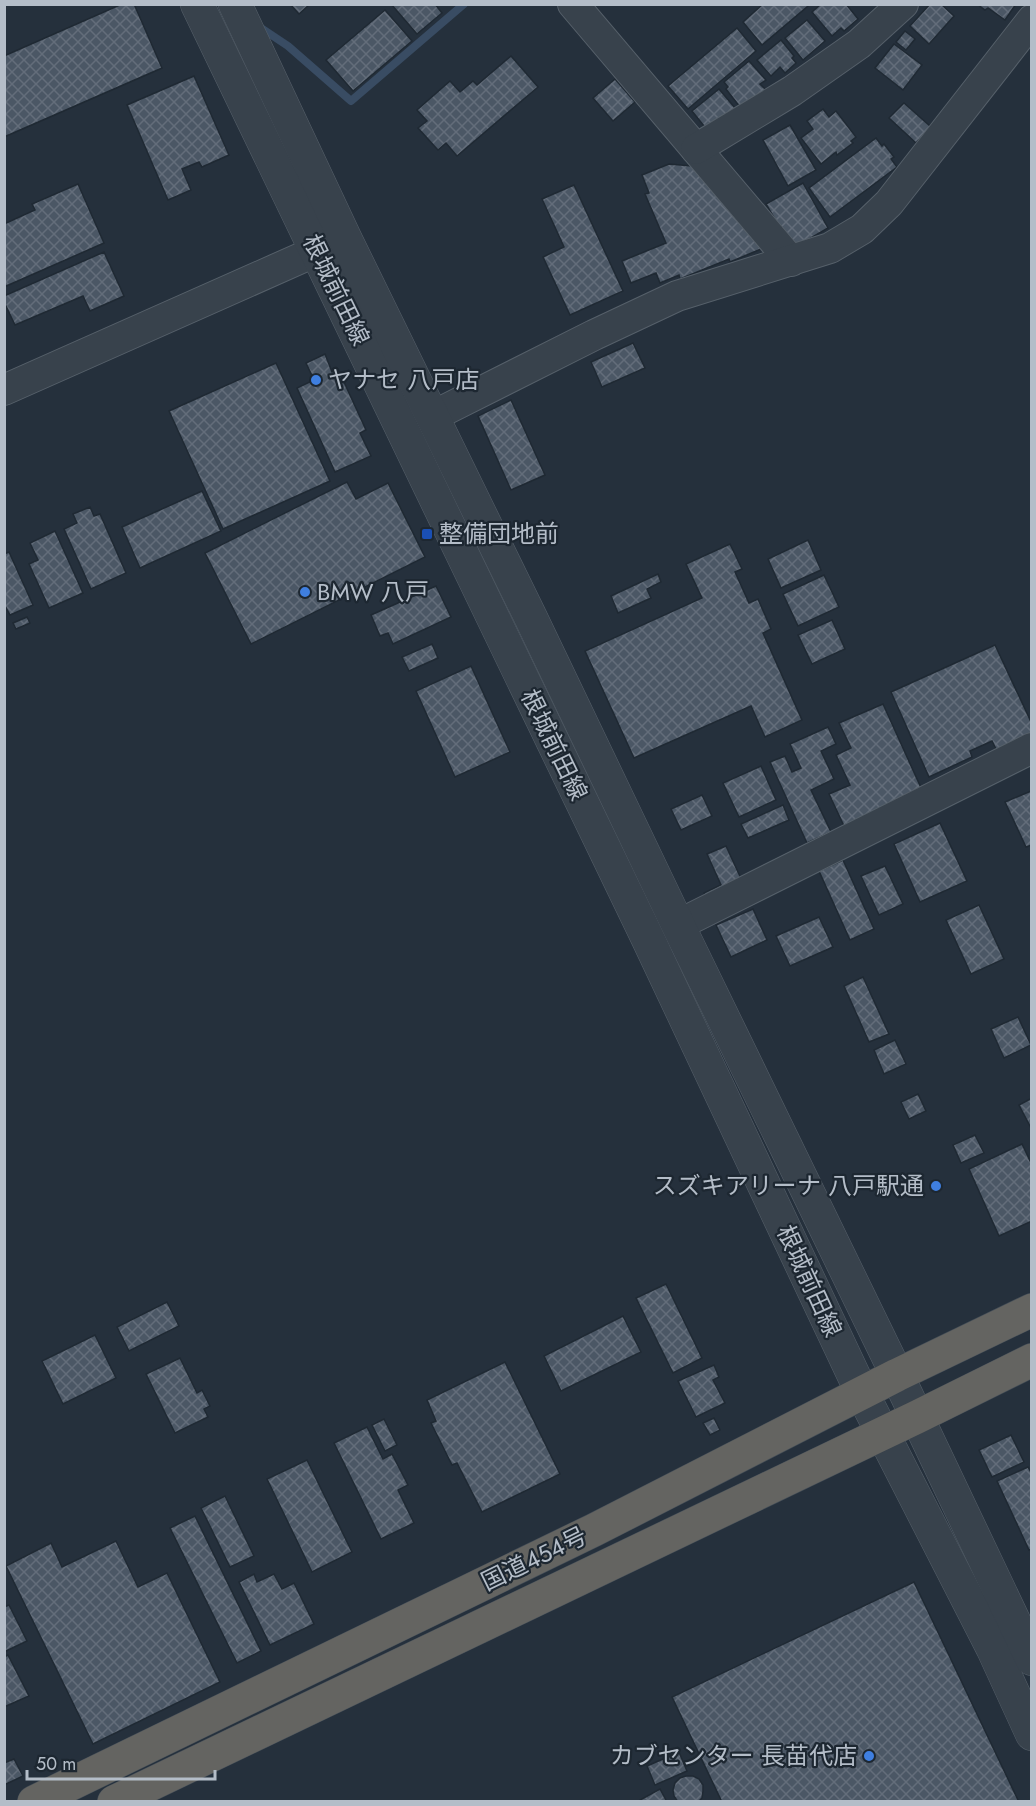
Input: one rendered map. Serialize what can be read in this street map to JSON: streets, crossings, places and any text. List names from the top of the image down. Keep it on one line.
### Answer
{"streets":{"highway":["国道454号"],"street":["根城前田線"]},"crossings":[["根城前田線","国道454号"]],"places":{"other":["ヤナセ 八戸店","BMW 八戸","スズキアリーナ 八戸駅通","カブセンター 長苗代店"],"transit":["整備団地前"]},"scale_bar":"50 m"}
